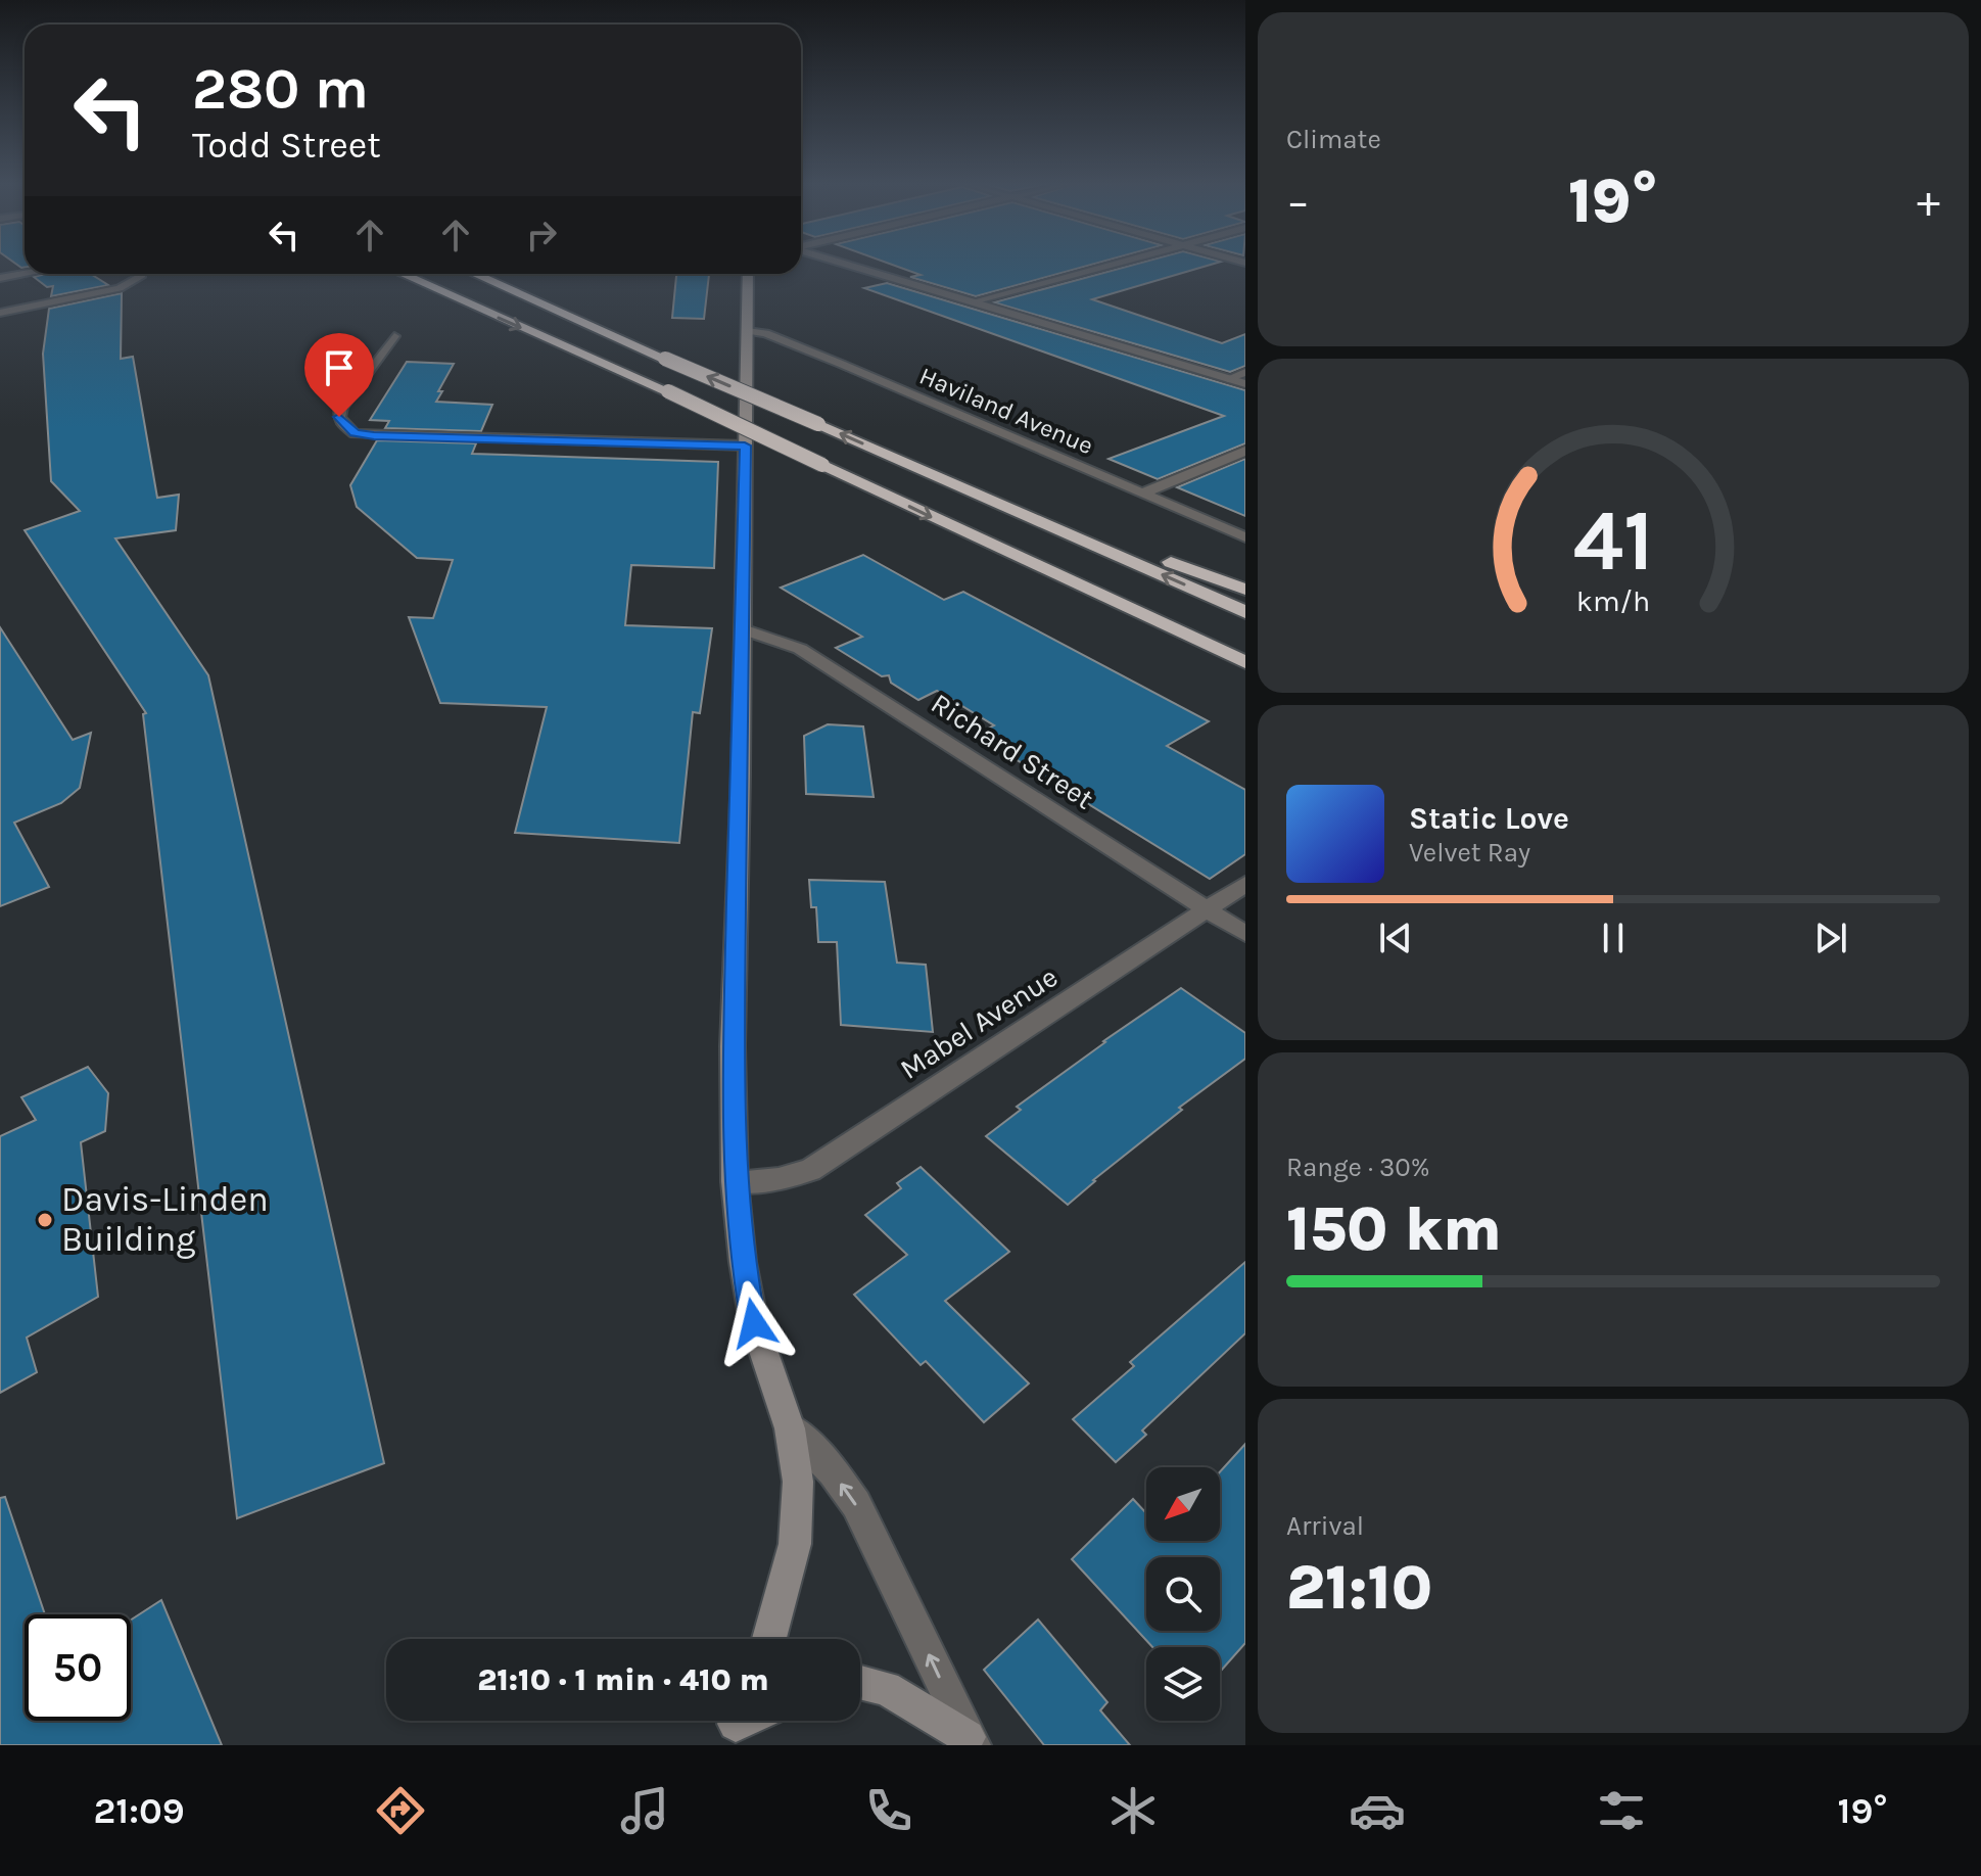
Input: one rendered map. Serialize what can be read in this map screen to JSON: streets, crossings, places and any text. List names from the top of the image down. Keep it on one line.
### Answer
{"streets":{"street":["Haviland Avenue","Richard Street","Mabel Avenue"]},"crossings":[["Richard Street","Mabel Avenue"]],"places":["Davis-Linden Building"],"north":"bottom left","page":{"tile":["Climate",["Range · 30%","150 km"],["Arrival","21:10"]],"turn":["280 m","Todd Street"],"heat":["−","19°","+"],"song":["Static Love","Velvet Ray"],"limit":"50","trip":"21:10 · 1 min · 410 m","tabs":["21:09","19°"],"gauge":["41","km/h"]}}
